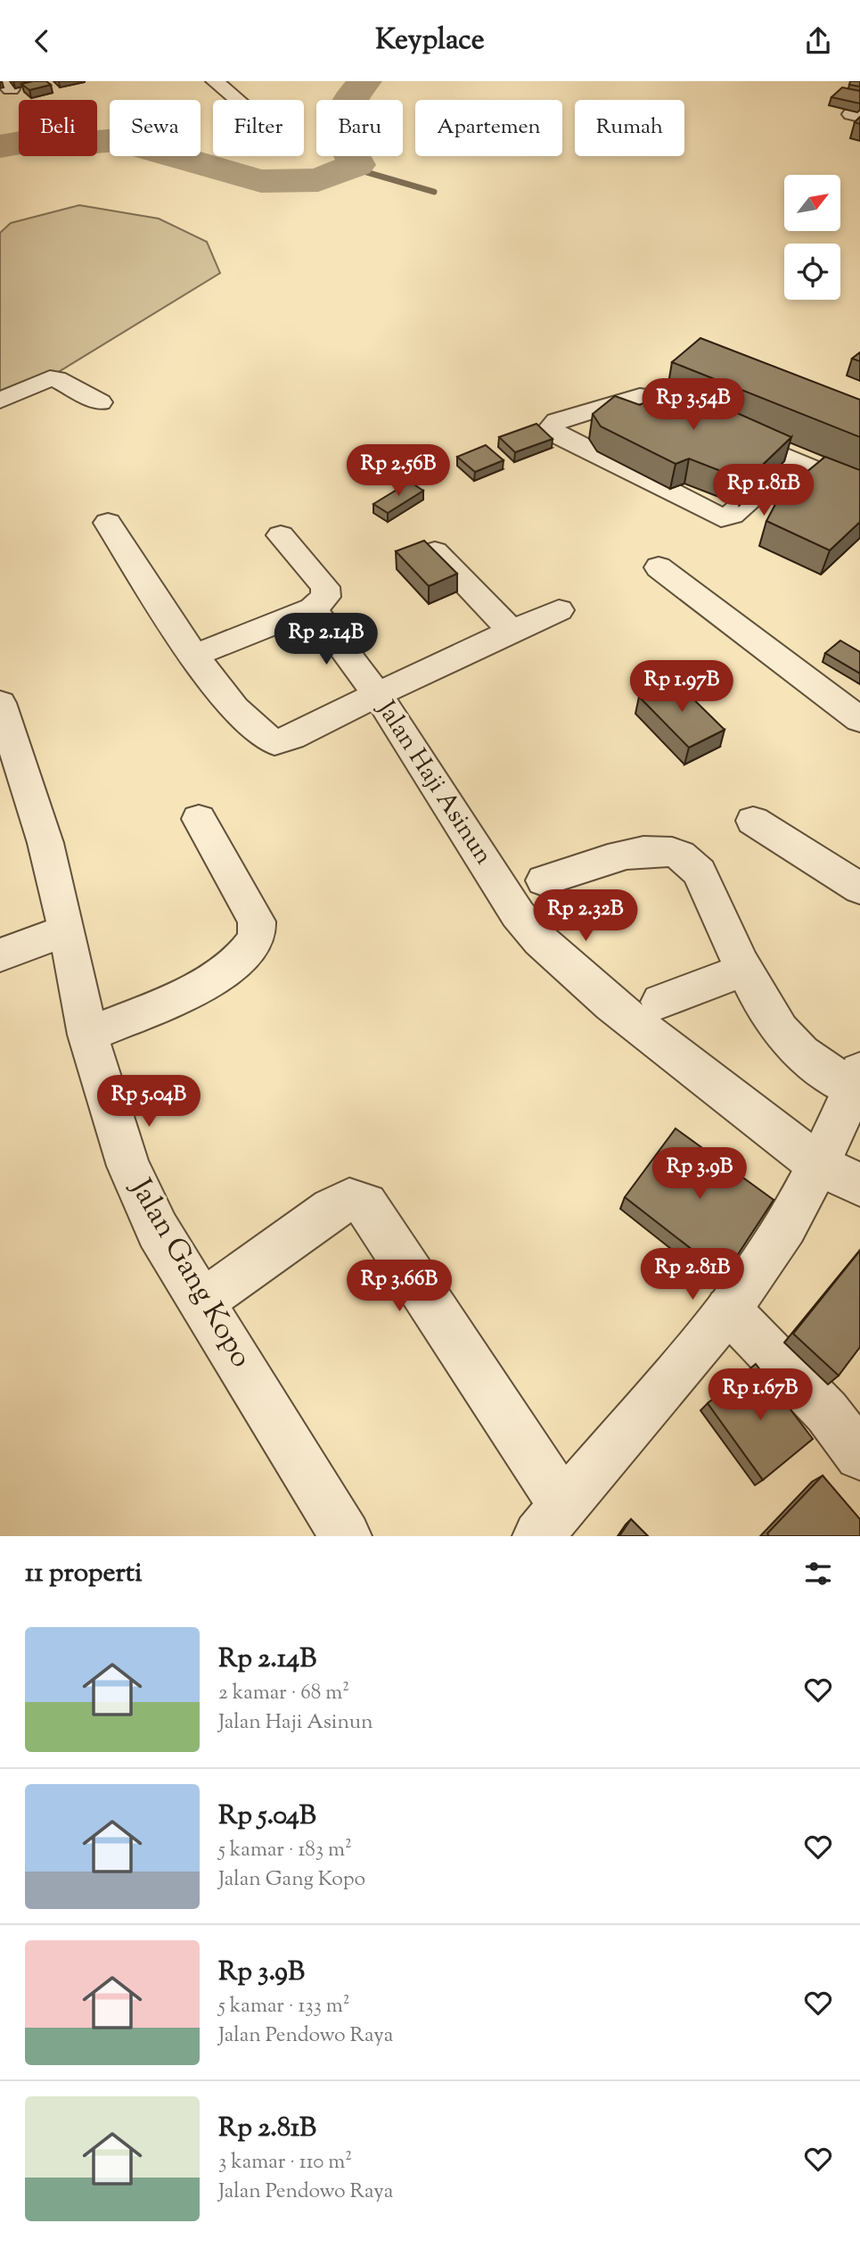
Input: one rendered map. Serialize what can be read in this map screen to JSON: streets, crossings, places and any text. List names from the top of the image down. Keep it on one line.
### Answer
{"streets":{"street":["Jalan Haji Asinun","Jalan Gang Kopo"]},"north":"top right","page":{"header":"Keyplace","chip":["Beli","Sewa","Filter","Baru","Apartemen","Rumah"],"price":["Rp 3.54B","Rp 2.56B","Rp 1.81B","Rp 2.14B","Rp 1.97B","Rp 2.32B","Rp 5.04B","Rp 3.9B","Rp 2.81B","Rp 3.66B","Rp 1.67B"],"heading":"11 properti","list":[{"name":"Rp 2.14B","note":"2 kamar · 68 m² · Jalan Haji Asinun"},{"name":"Rp 5.04B","note":"5 kamar · 183 m² · Jalan Gang Kopo"},{"name":"Rp 3.9B","note":"5 kamar · 133 m² · Jalan Pendowo Raya"},{"name":"Rp 2.81B","note":"3 kamar · 110 m² · Jalan Pendowo Raya"}]}}
